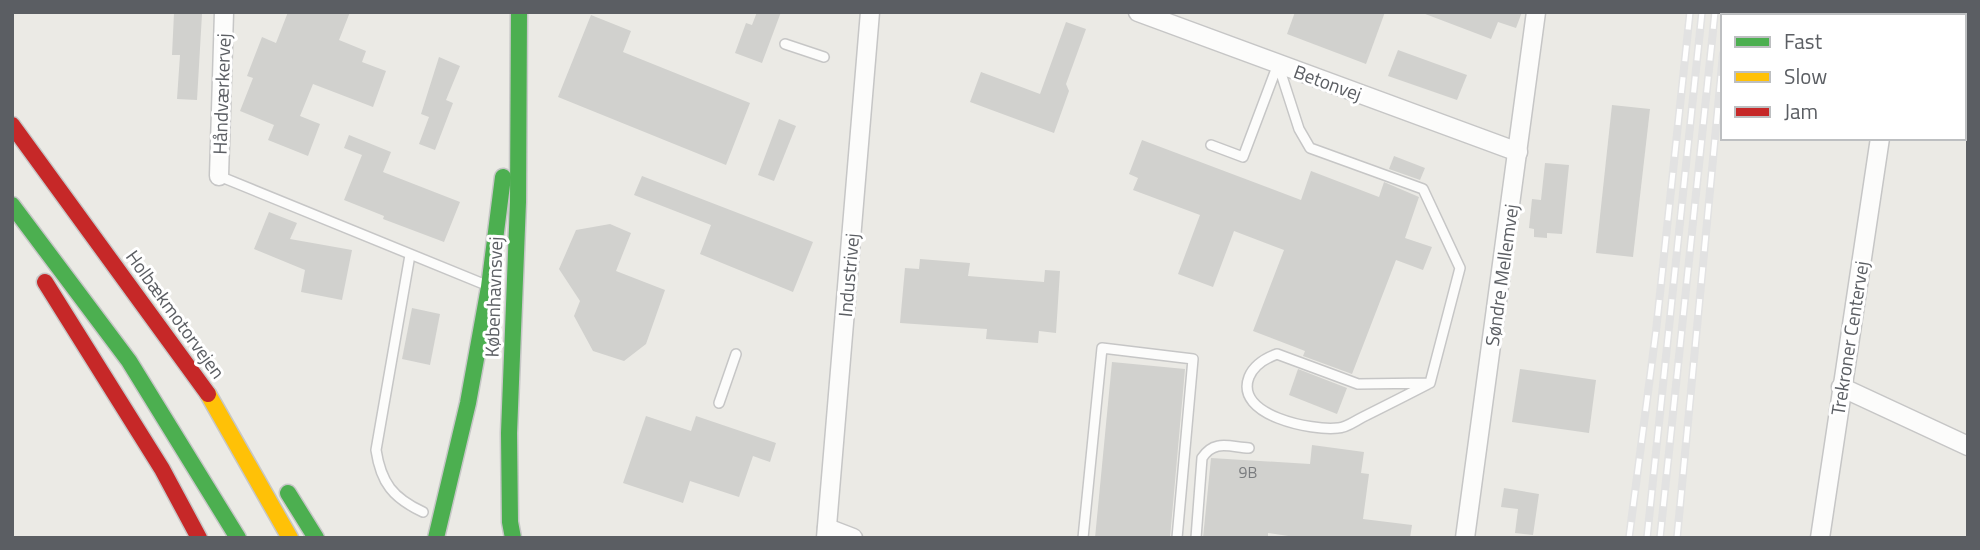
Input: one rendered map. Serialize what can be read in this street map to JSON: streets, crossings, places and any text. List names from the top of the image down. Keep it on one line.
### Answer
{"streets":{"main road":["Københavnsvej","Holbækmotorvejen"],"street":["Betonvej","Håndværkervej","Industrivej","Søndre Mellemvej","Trekroner Centervej"]},"crossings":[["Betonvej","Søndre Mellemvej"],["Håndværkervej","Københavnsvej"]],"house_numbers":["9B"],"legend":["Fast","Slow","Jam"]}
